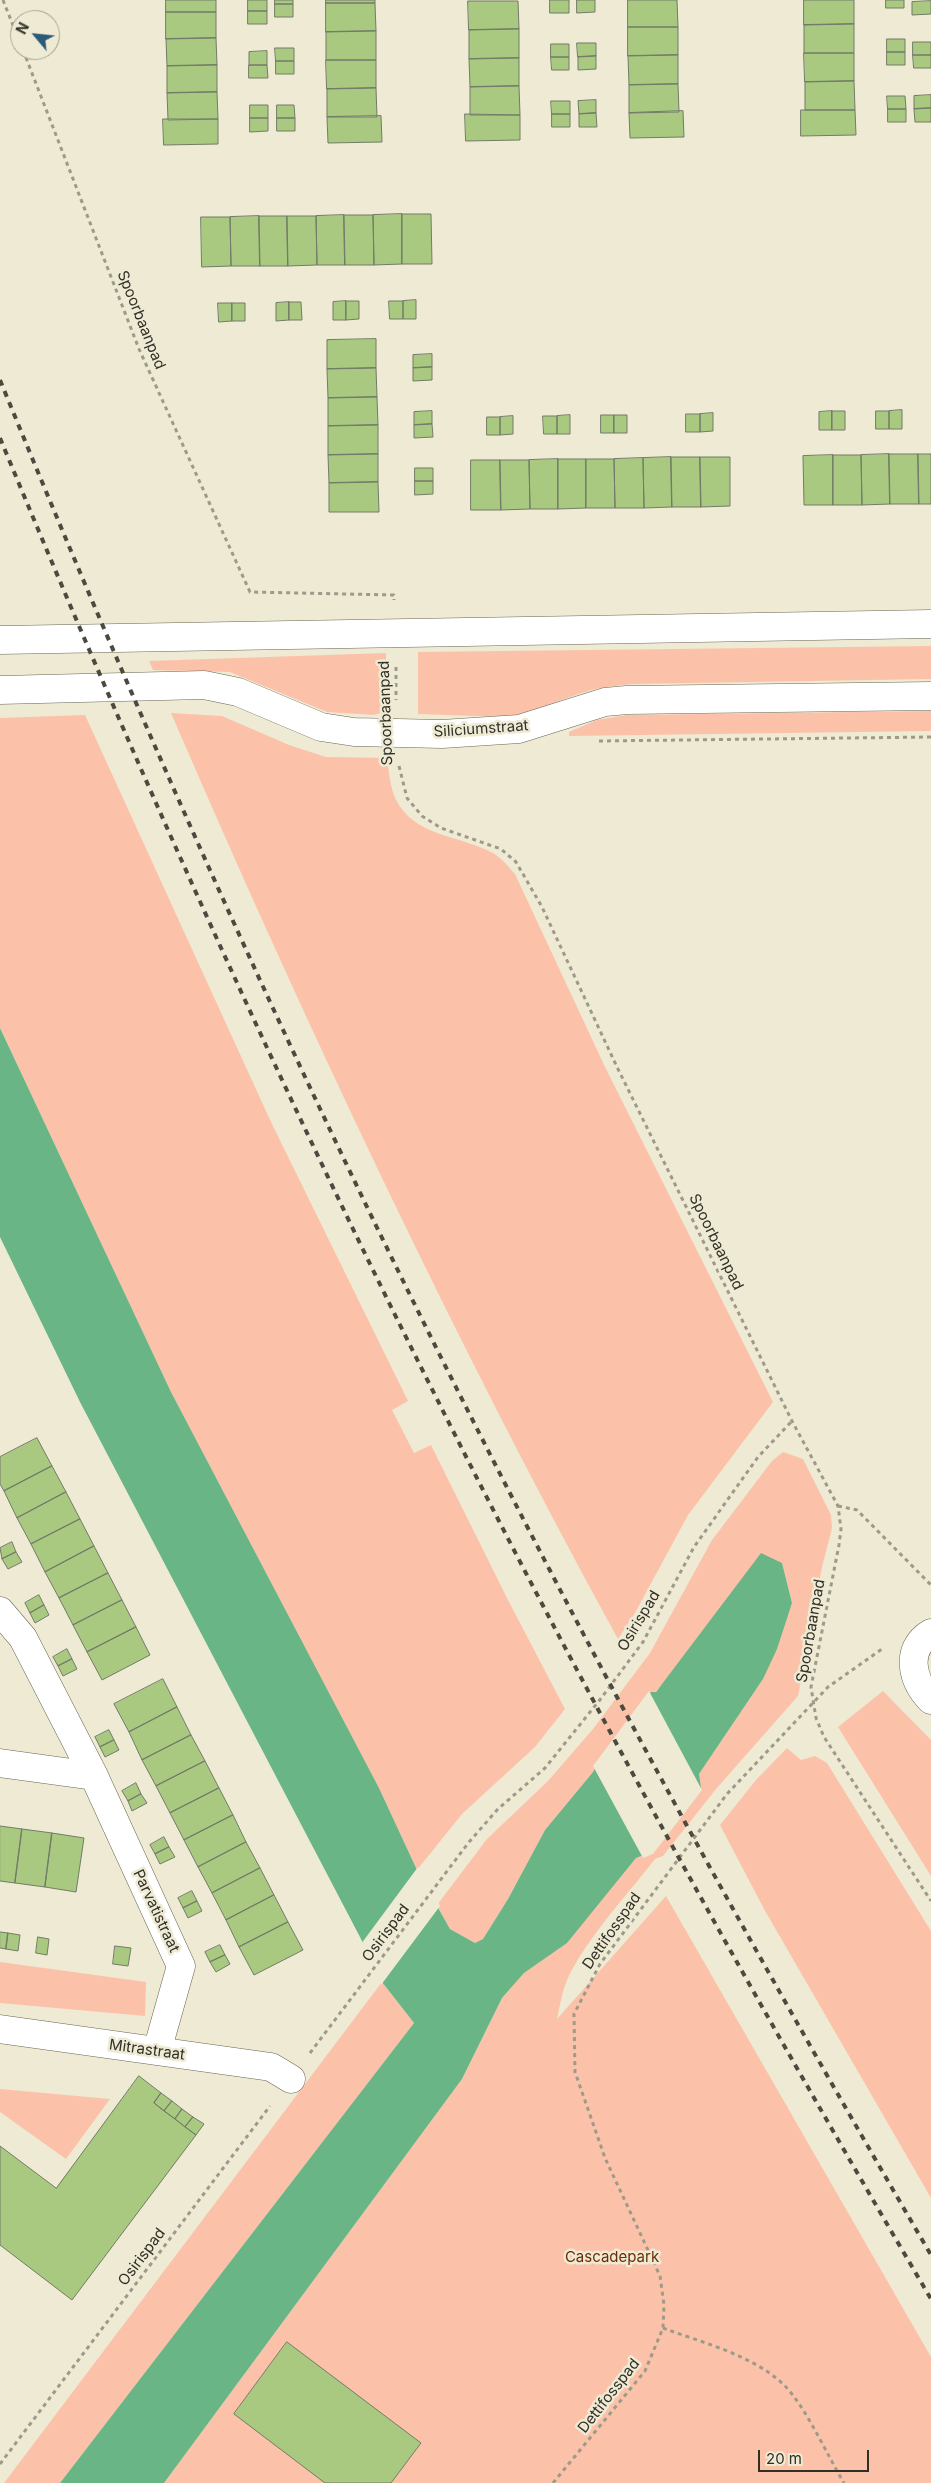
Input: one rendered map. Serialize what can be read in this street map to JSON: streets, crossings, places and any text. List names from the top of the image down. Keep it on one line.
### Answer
{"streets":{"street":["Siliciumstraat","Parvatistraat","Mitrastraat"],"path":["Spoorbaanpad","Osirispad","Dettifosspad"]},"crossings":[["Spoorbaanpad","Siliciumstraat"],["Spoorbaanpad","Osirispad"],["Spoorbaanpad","Dettifosspad"],["Osirispad","Mitrastraat"],["Parvatistraat","Mitrastraat"]],"parks":["Cascadepark"],"scale_bar":"20 m","north":"top left"}
